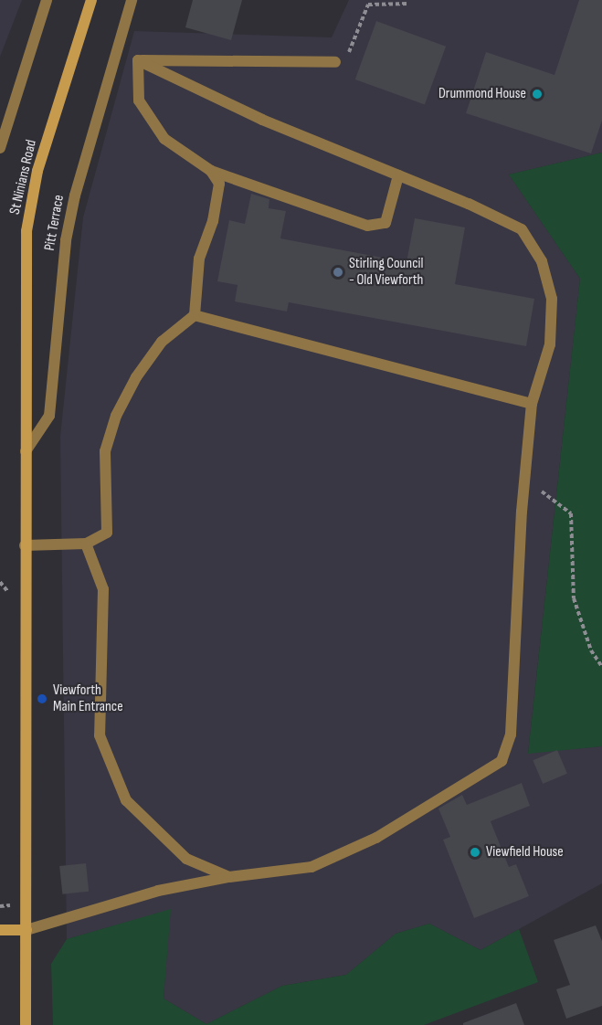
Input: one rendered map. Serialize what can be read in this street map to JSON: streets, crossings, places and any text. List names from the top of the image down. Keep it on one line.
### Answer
{"streets":{"street":["St Ninians Road","Pitt Terrace"]},"crossings":[["St Ninians Road","Pitt Terrace"]],"places":["Drummond House","Stirling Council - Old Viewforth","Viewforth Main Entrance","Viewfield House"]}
